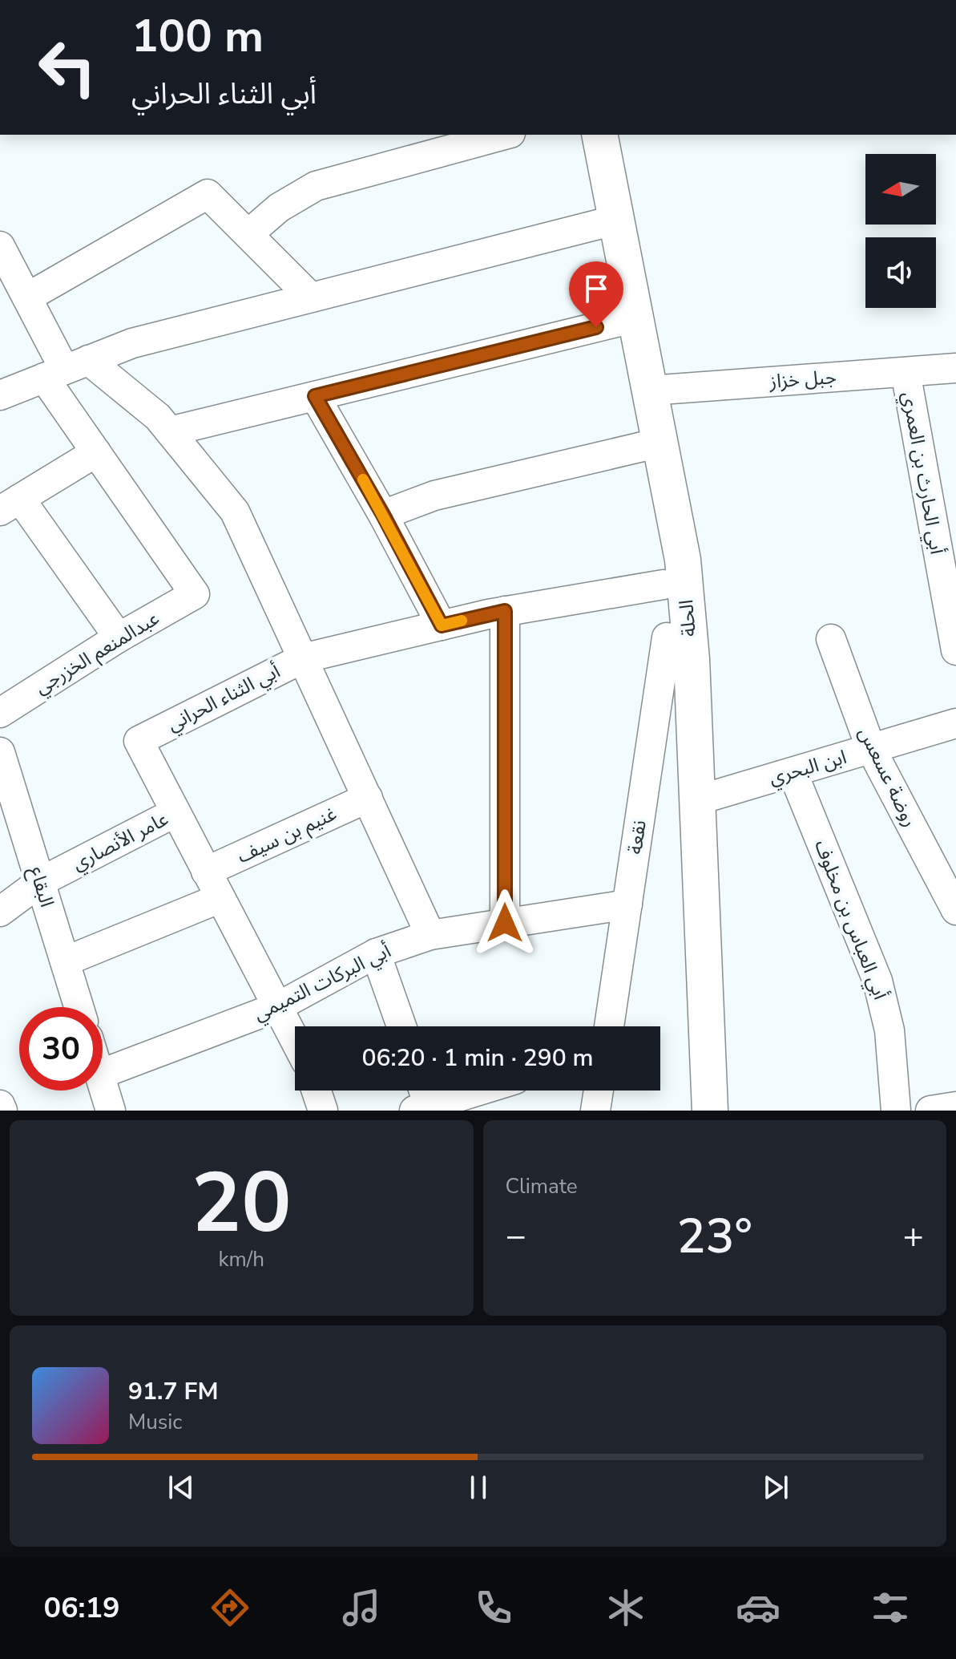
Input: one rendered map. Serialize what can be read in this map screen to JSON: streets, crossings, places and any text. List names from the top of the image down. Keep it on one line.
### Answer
{"streets":{"main road":["الحلة"],"street":["جبل خزاز","أبي الحارث بن العمري","عبدالمنعم الخزرجي","أبي الثناء الحراني","ابن البحري","روضة عسعس","غنيم بن سيف","نقعة","عامر الأنصاري","البقاع","أبي العباس بن مخلوف","أبي البركات التميمي"]},"crossings":[["جبل خزاز","أبي الحارث بن العمري"],["جبل خزاز","الحلة"],["الحلة","أبي الثناء الحراني"],["الحلة","ابن البحري"],["الحلة","نقعة"],["أبي الثناء الحراني","غنيم بن سيف"],["أبي الثناء الحراني","عامر الأنصاري"],["أبي الثناء الحراني","أبي البركات التميمي"],["ابن البحري","روضة عسعس"],["ابن البحري","أبي العباس بن مخلوف"],["نقعة","أبي البركات التميمي"],["عامر الأنصاري","البقاع"]],"north":"left","page":{"turn":["100 m","أبي الثناء الحراني"],"limit":"30","trip":"06:20 · 1 min · 290 m","tile":[["20","km/h"],"Climate"],"heat":["−","23°","+"],"song":["91.7 FM","Music"],"tabs":"06:19"}}
